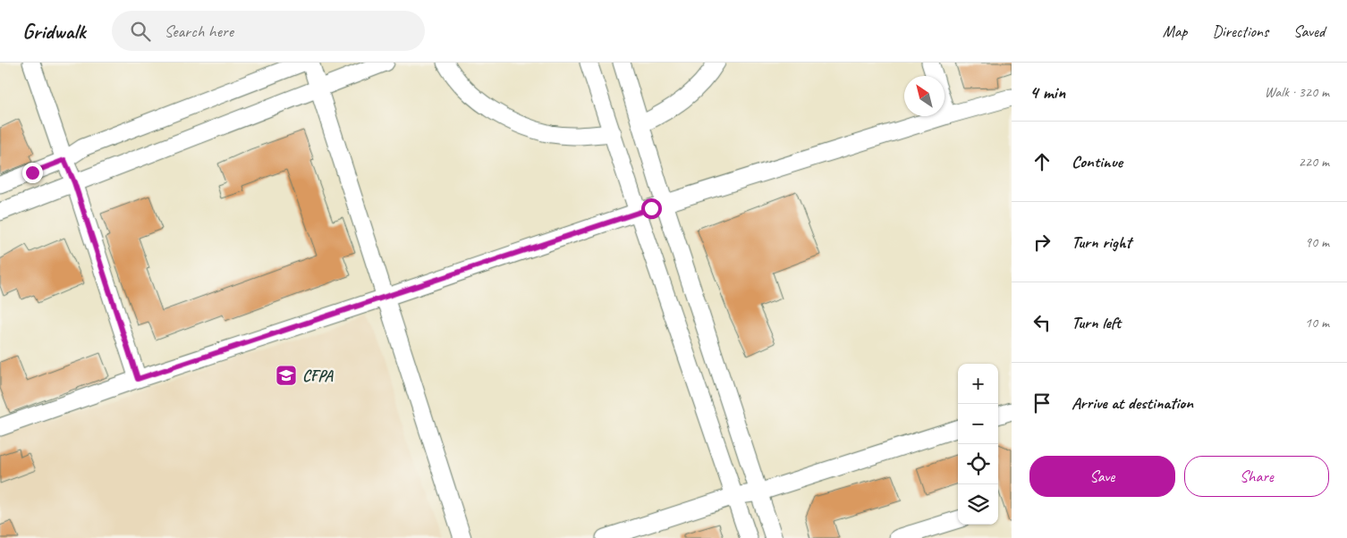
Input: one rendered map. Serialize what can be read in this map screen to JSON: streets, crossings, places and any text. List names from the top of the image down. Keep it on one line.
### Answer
{"places":{"school or university":["CFPA"]},"north":"top left","page":{"header":"Gridwalk","search":"Search here","nav":["Map","Directions","Saved"],"heading":["4 min","Walk · 320 m"],"list":[["Continue","220 m"],["Turn right","90 m"],["Turn left","10 m"],"Arrive at destination"],"map_buttons":["+","−"],"buttons":["Save","Share"]}}
